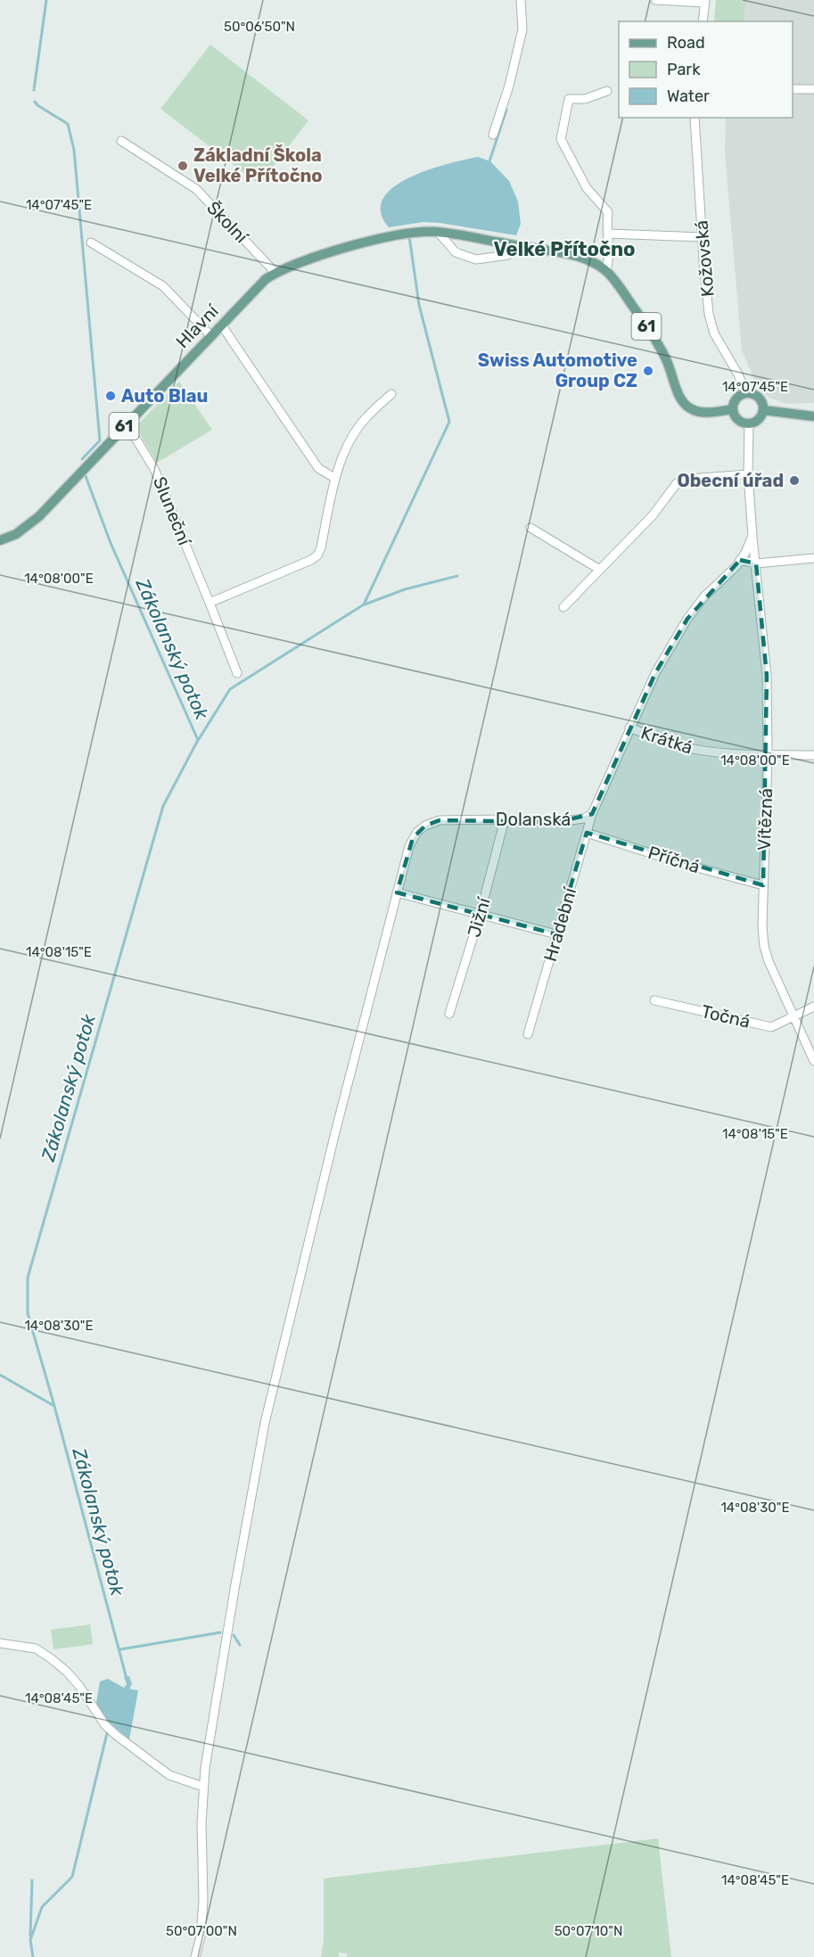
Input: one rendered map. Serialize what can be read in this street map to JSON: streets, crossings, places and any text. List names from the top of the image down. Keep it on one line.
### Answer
{"streets":{"main road":["Hlavní","61"],"street":["Školní","Kožovská","Sluneční","Krátká","Dolanská","Vítězná","Příčná","Jižní","Hradební","Točná"]},"crossings":[["Školní","Hlavní"],["Kožovská","Hlavní"],["Hlavní","Sluneční"],["Krátká","Dolanská"],["Krátká","Vítězná"],["Dolanská","Vítězná"],["Dolanská","Jižní"],["Dolanská","Hradební"],["Vítězná","Příčná"],["Vítězná","Točná"],["Příčná","Hradební"]],"districts":["Velké Přítočno"],"water":["Zákolanský potok"],"places":["Základní Škola Velké Přítočno","Swiss Automotive Group CZ","Auto Blau","Obecní úřad"],"legend":["Road","Park","Water"],"coordinates":["50°06'50\"N","14°07'45\"E","14°08'00\"E","14°08'15\"E","14°08'30\"E","14°08'45\"E","50°07'00\"N","50°07'10\"N"]}
